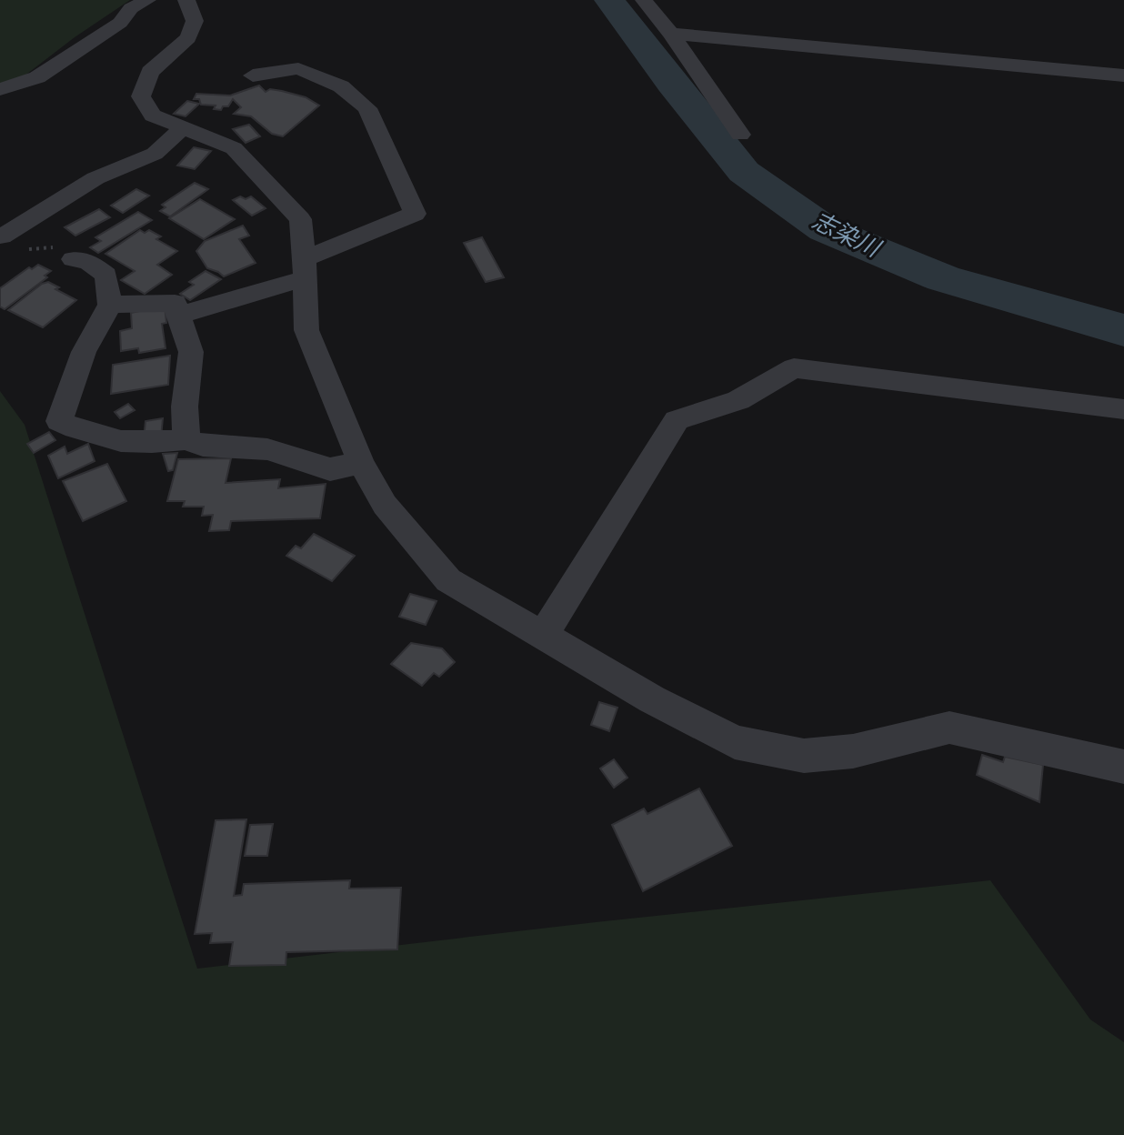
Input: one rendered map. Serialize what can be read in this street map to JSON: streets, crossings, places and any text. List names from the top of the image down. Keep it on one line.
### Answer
{"water":["志染川"]}
